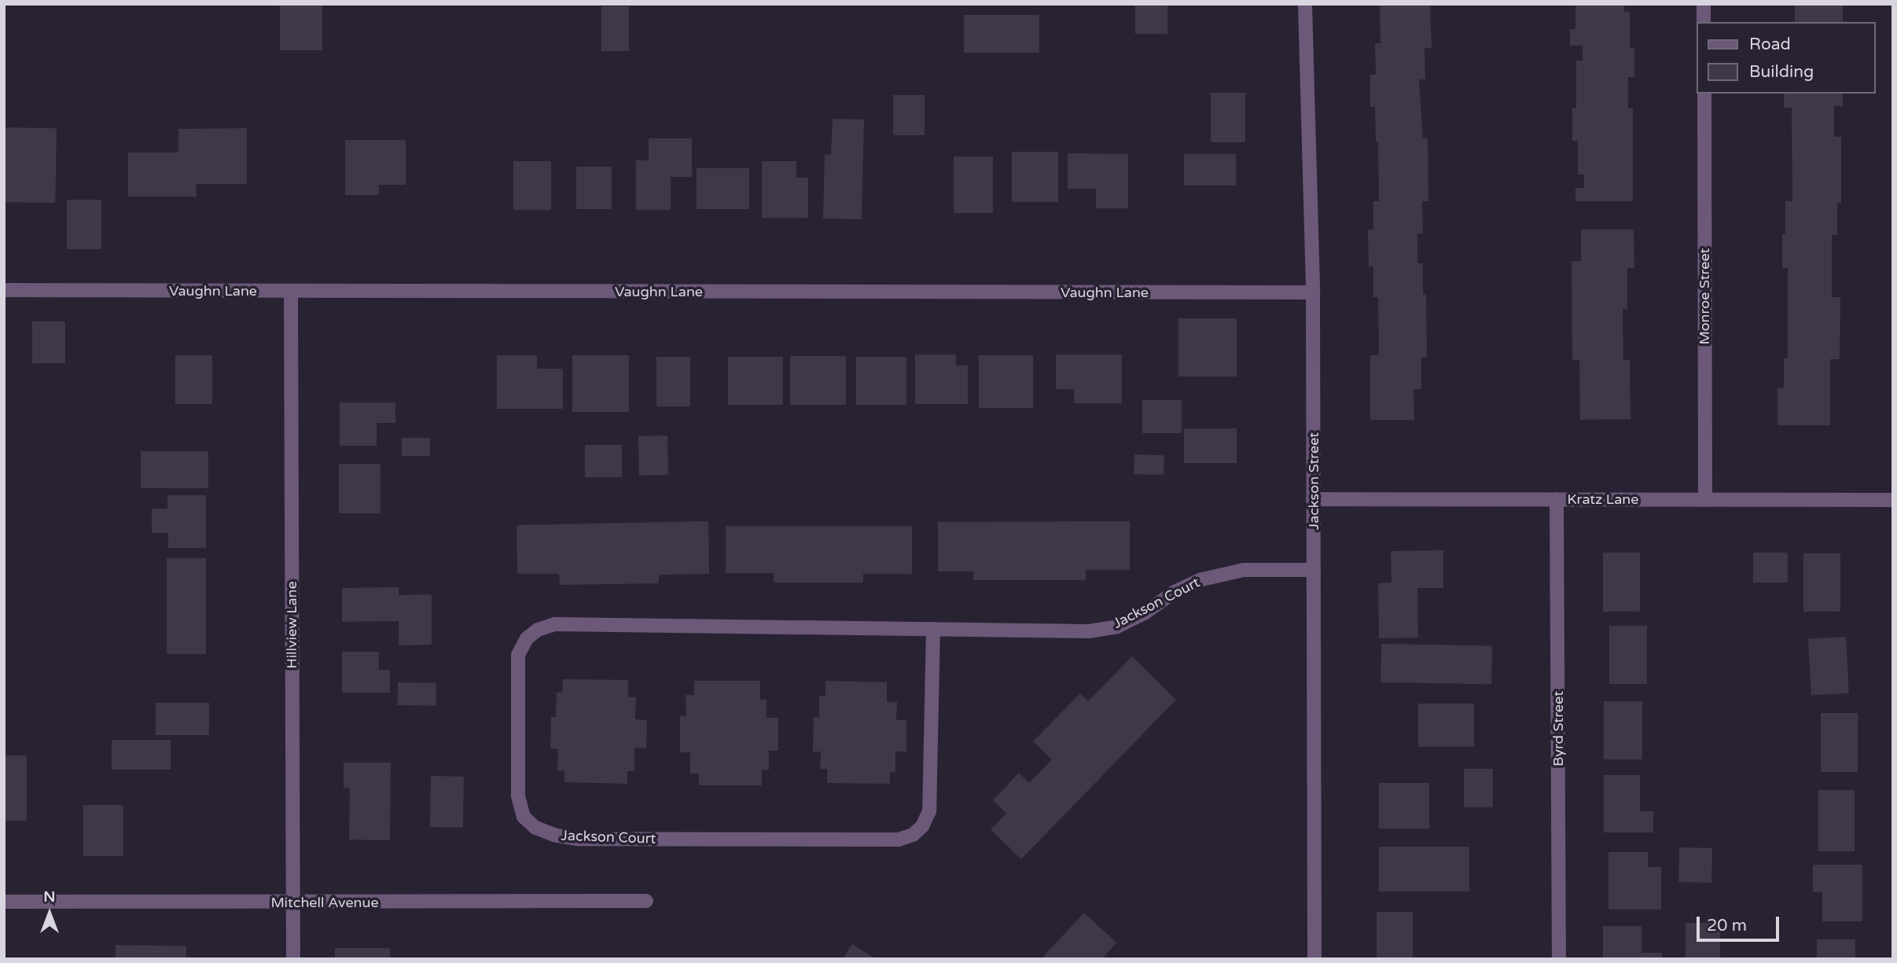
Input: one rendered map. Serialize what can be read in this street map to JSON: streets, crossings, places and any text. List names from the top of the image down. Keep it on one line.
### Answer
{"streets":{"street":["Vaughn Lane","Monroe Street","Jackson Street","Kratz Lane","Jackson Court","Hillview Lane","Byrd Street","Mitchell Avenue"]},"crossings":[["Vaughn Lane","Jackson Street"],["Vaughn Lane","Hillview Lane"],["Monroe Street","Kratz Lane"],["Jackson Street","Kratz Lane"],["Jackson Street","Jackson Court"],["Kratz Lane","Byrd Street"],["Hillview Lane","Mitchell Avenue"]],"legend":["Road","Building"],"scale_bar":"20 m","north":"top"}
